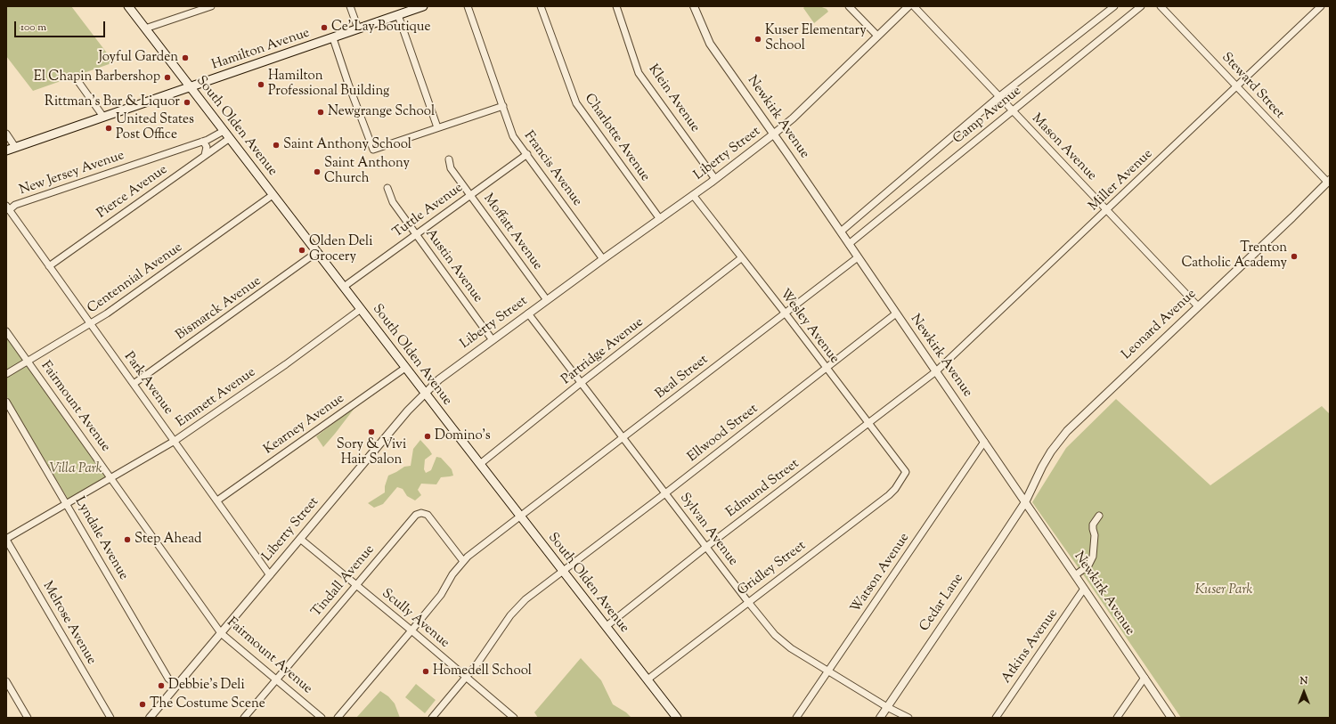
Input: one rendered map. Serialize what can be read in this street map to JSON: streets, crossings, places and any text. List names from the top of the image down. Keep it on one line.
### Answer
{"streets":{"main road":["Hamilton Avenue","South Olden Avenue"],"street":["Steward Street","Klein Avenue","Camp Avenue","Newkirk Avenue","Charlotte Avenue","Mason Avenue","Liberty Street","Francis Avenue","New Jersey Avenue","Miller Avenue","Pierce Avenue","Tuttle Avenue","Moffatt Avenue","Austin Avenue","Centennial Avenue","Bismarck Avenue","Leonard Avenue","Wesley Avenue","Partridge Avenue","Beal Street","Park Avenue","Emmett Avenue","Fairmount Avenue","Kearney Avenue","Ellwood Street","Edmund Street","Sylvan Avenue","Lyndale Avenue","Gridley Street","Watson Avenue","Tindall Avenue","Cedar Lane","Scully Avenue","Melrose Avenue","Atkins Avenue"]},"crossings":[["Hamilton Avenue","South Olden Avenue"],["Steward Street","Miller Avenue"],["Steward Street","Leonard Avenue"],["Klein Avenue","Liberty Street"],["Camp Avenue","Newkirk Avenue"],["Camp Avenue","Mason Avenue"],["Newkirk Avenue","Liberty Street"],["Newkirk Avenue","Miller Avenue"],["Newkirk Avenue","Leonard Avenue"],["Newkirk Avenue","Beal Street"],["Newkirk Avenue","Ellwood Street"],["Newkirk Avenue","Edmund Street"],["Newkirk Avenue","Watson Avenue"],["Newkirk Avenue","Cedar Lane"],["Newkirk Avenue","Atkins Avenue"],["South Olden Avenue","Liberty Street"],["South Olden Avenue","New Jersey Avenue"],["South Olden Avenue","Pierce Avenue"],["South Olden Avenue","Tuttle Avenue"],["South Olden Avenue","Centennial Avenue"],["South Olden Avenue","Bismarck Avenue"],["South Olden Avenue","Partridge Avenue"],["South Olden Avenue","Beal Street"],["South Olden Avenue","Emmett Avenue"],["South Olden Avenue","Kearney Avenue"],["South Olden Avenue","Ellwood Street"],["South Olden Avenue","Edmund Street"],["South Olden Avenue","Gridley Street"],["Charlotte Avenue","Liberty Street"],["Mason Avenue","Miller Avenue"],["Mason Avenue","Leonard Avenue"],["Liberty Street","Francis Avenue"],["Liberty Street","Moffatt Avenue"],["Liberty Street","Austin Avenue"],["Liberty Street","Wesley Avenue"],["Liberty Street","Park Avenue"],["Liberty Street","Fairmount Avenue"],["Liberty Street","Sylvan Avenue"],["Liberty Street","Lyndale Avenue"],["Liberty Street","Scully Avenue"],["Francis Avenue","Tuttle Avenue"],["New Jersey Avenue","Park Avenue"],["Miller Avenue","Edmund Street"],["Pierce Avenue","Park Avenue"],["Tuttle Avenue","Moffatt Avenue"],["Tuttle Avenue","Austin Avenue"],["Centennial Avenue","Park Avenue"],["Centennial Avenue","Fairmount Avenue"],["Bismarck Avenue","Park Avenue"],["Leonard Avenue","Cedar Lane"],["Wesley Avenue","Partridge Avenue"],["Wesley Avenue","Beal Street"],["Wesley Avenue","Ellwood Street"],["Wesley Avenue","Edmund Street"],["Wesley Avenue","Gridley Street"],["Partridge Avenue","Sylvan Avenue"],["Beal Street","Sylvan Avenue"],["Beal Street","Tindall Avenue"],["Beal Street","Scully Avenue"],["Park Avenue","Emmett Avenue"],["Park Avenue","Kearney Avenue"],["Emmett Avenue","Fairmount Avenue"],["Emmett Avenue","Lyndale Avenue"],["Emmett Avenue","Melrose Avenue"],["Fairmount Avenue","Tindall Avenue"],["Ellwood Street","Sylvan Avenue"],["Ellwood Street","Scully Avenue"],["Edmund Street","Sylvan Avenue"],["Sylvan Avenue","Gridley Street"],["Sylvan Avenue","Watson Avenue"],["Sylvan Avenue","Cedar Lane"],["Tindall Avenue","Scully Avenue"]],"parks":["Villa Park","Kuser Park"],"places":["Ce' Lay Boutique","Kuser Elementary School","Joyful Garden","El Chapin Barbershop","Hamilton Professional Building","Rittman's Bar & Liquor","Newgrange School","United States Post Office","Saint Anthony School","Saint Anthony Church","Olden Deli Grocery","Trenton Catholic Academy","Sory & Vivi Hair Salon","Domino's","Step Ahead","Homedell School","Debbie's Deli","The Costume Scene"],"scale_bar":"100 m","north":"top"}
